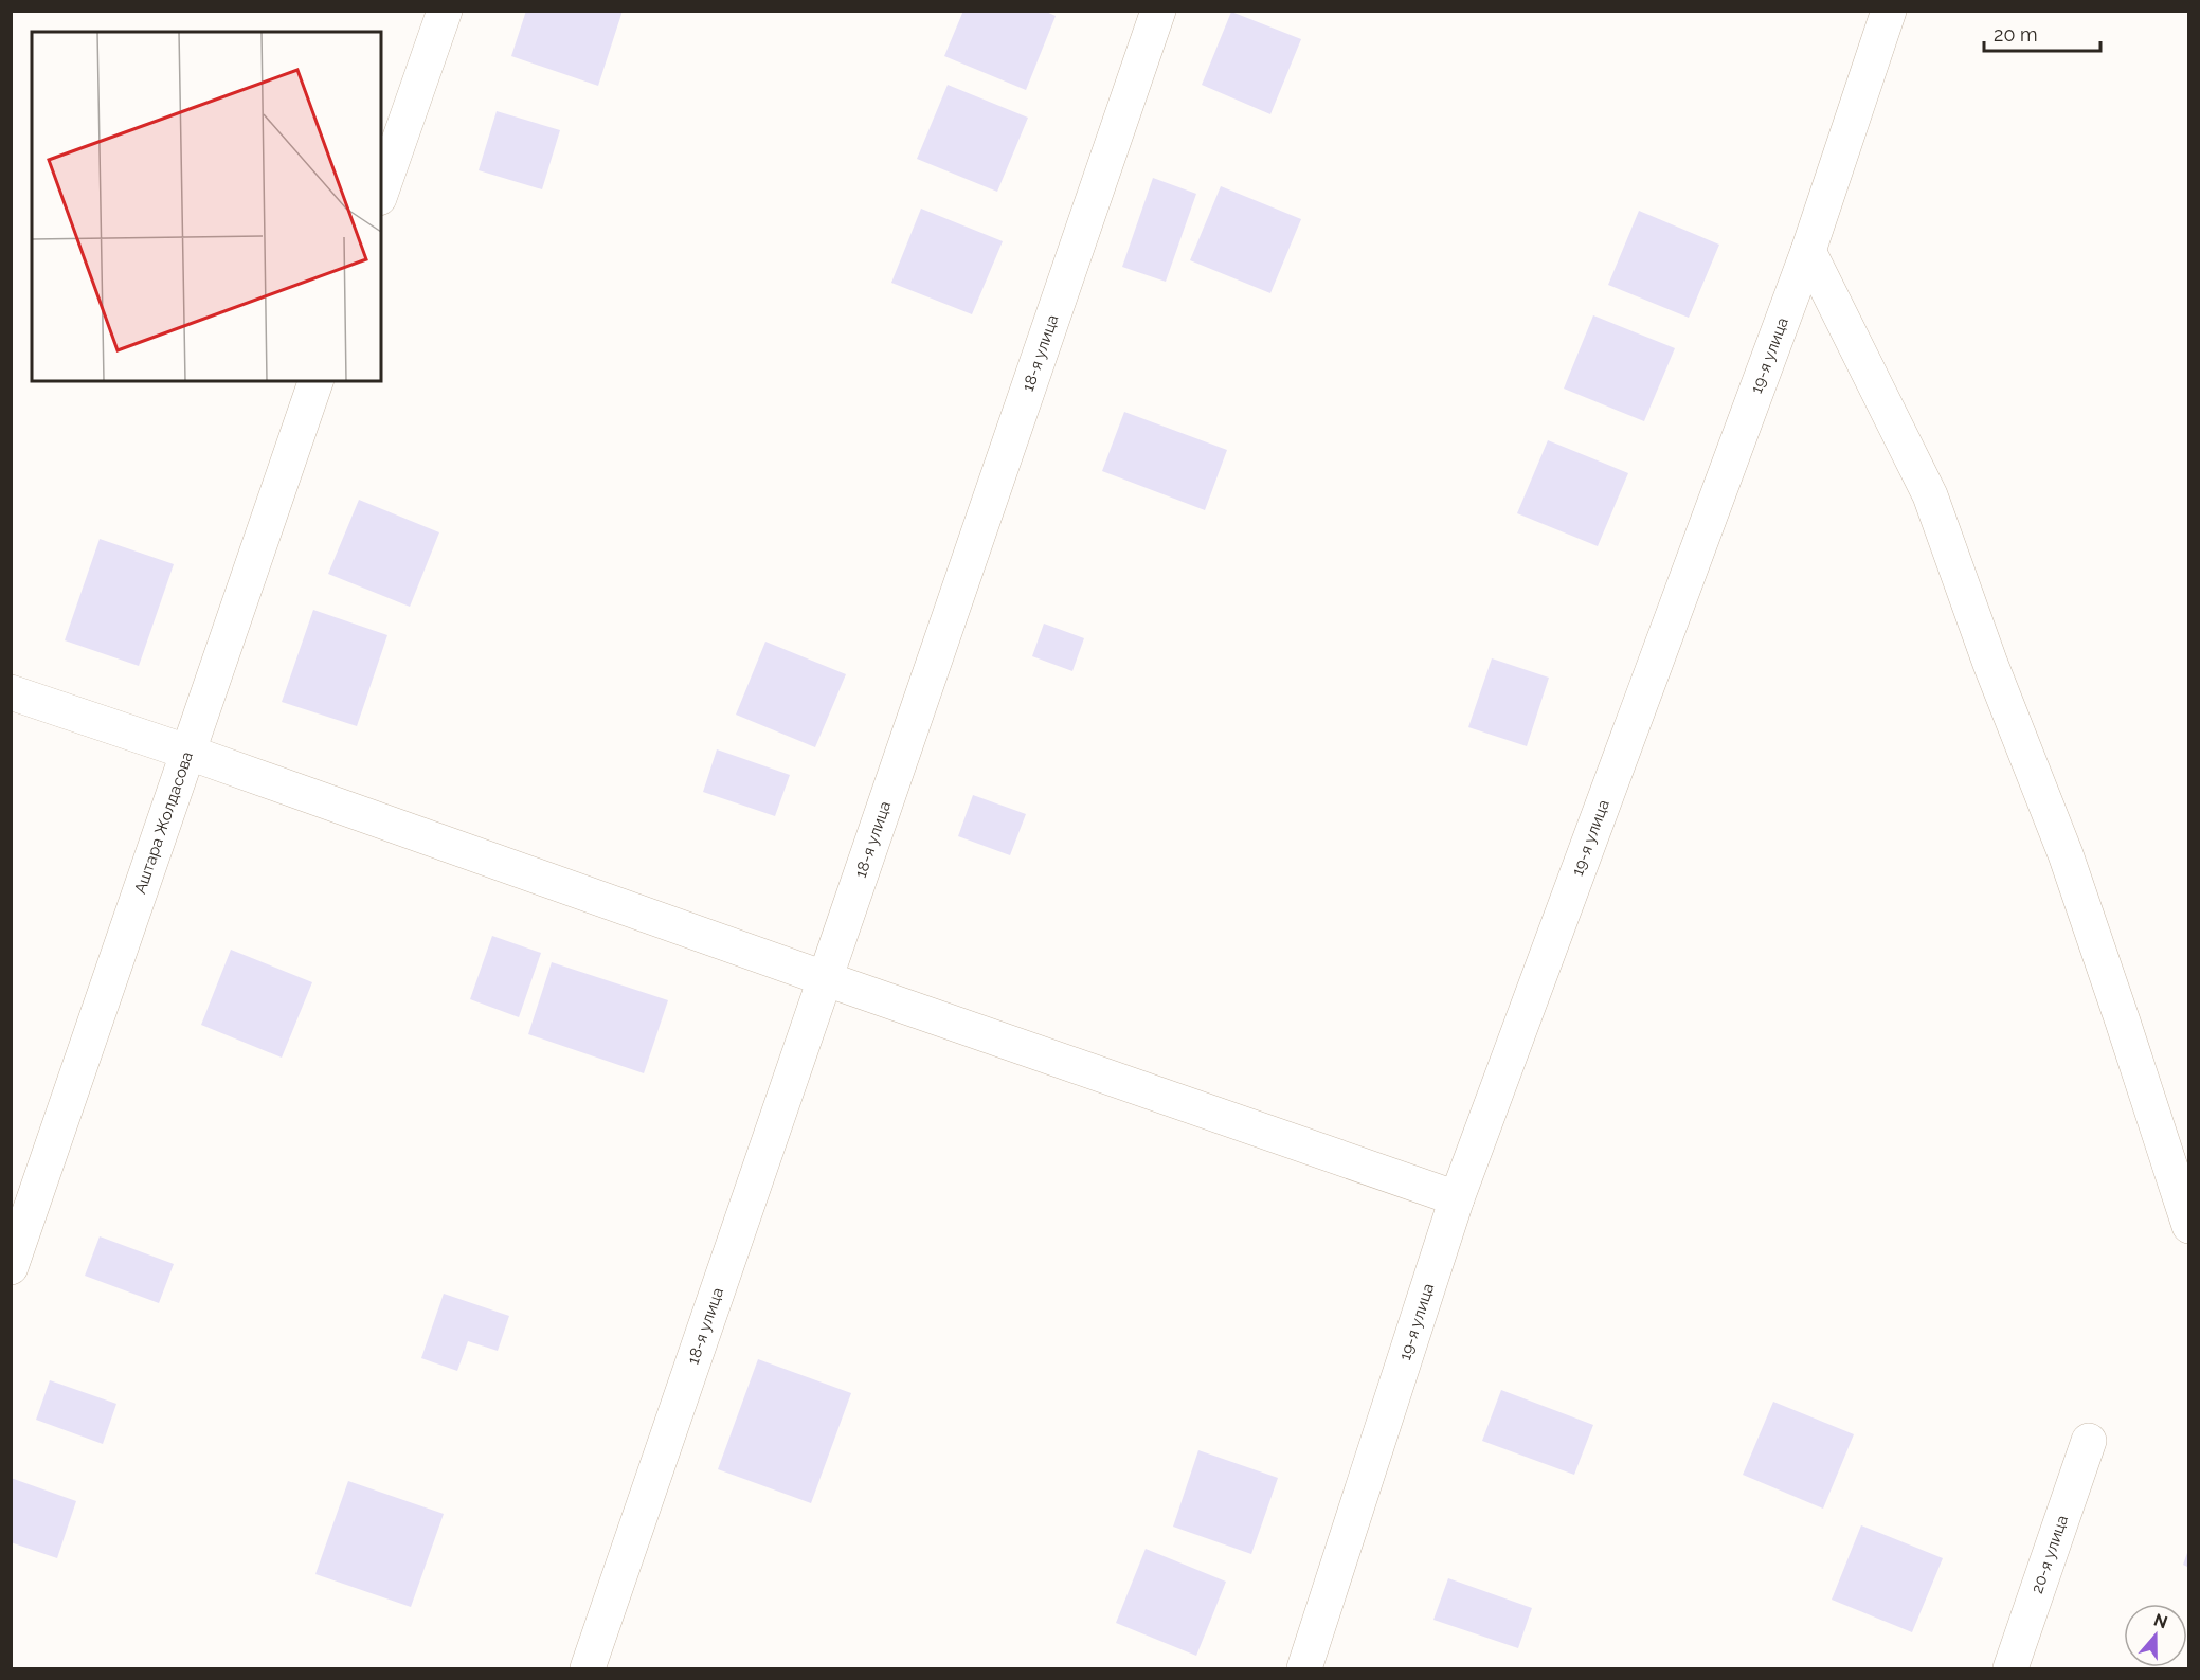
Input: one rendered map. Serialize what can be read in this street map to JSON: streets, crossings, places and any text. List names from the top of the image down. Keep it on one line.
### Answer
{"streets":{"street":["18-я улица","19-я улица","Аштара Жолдасова","20-я улица"]},"scale_bar":"20 m","north":"top"}
